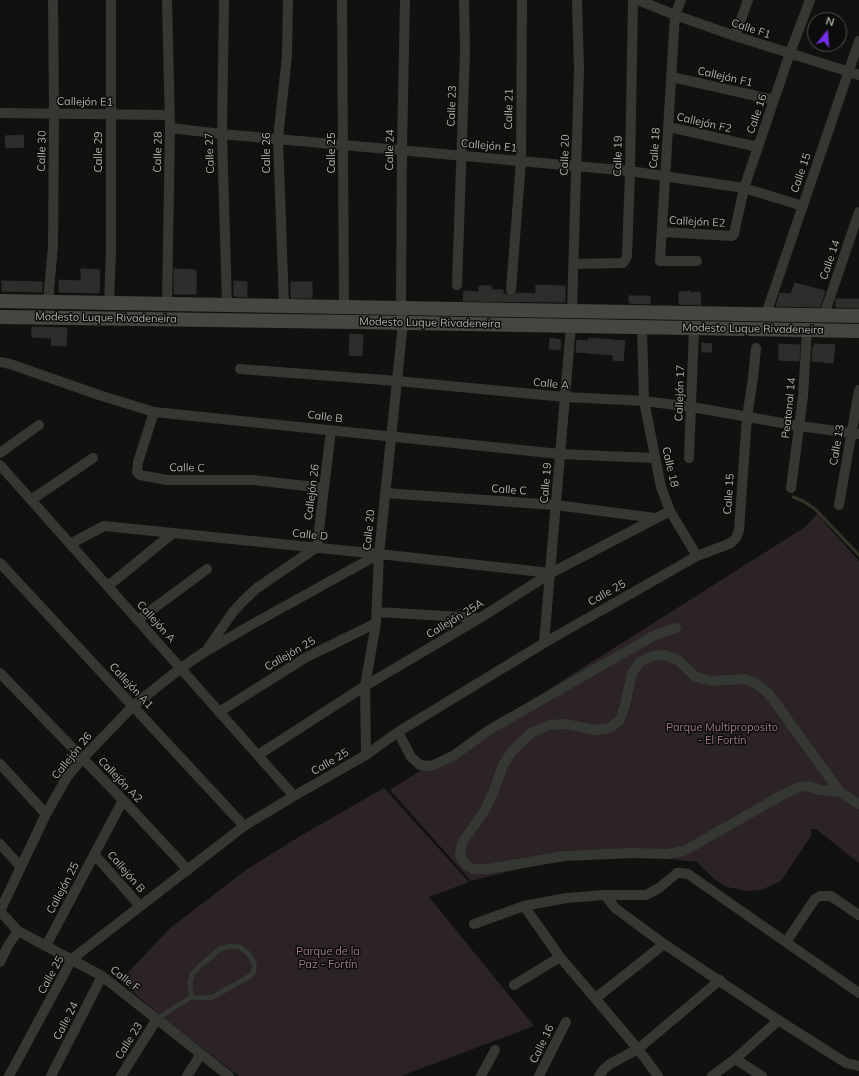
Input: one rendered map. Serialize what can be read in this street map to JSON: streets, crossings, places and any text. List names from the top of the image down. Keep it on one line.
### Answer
{"streets":{"street":["Calle F1","Callejón F1","Callejón E1","Calle 23","Calle 21","Calle 16","Callejón F2","Calle 18","Calle 24","Calle 30","Calle 29","Calle 28","Calle 27","Calle 26","Calle 25","Calle 20","Calle 19","Calle 15","Callejón E2","Calle 14","Modesto Luque Rivadeneira","Calle A","Callejón 17","Peatonal 14","Calle B","Calle 13","Calle C","Callejón 26","Calle D","Callejón 25A","Callejón A","Callejón 25","Callejón A1","Callejón A2","Callejón B","Calle F"]},"crossings":[["Calle F1","Calle 16"],["Calle F1","Calle 18"],["Calle F1","Calle 15"],["Callejón F1","Calle 16"],["Callejón F1","Calle 18"],["Callejón E1","Calle 23"],["Callejón E1","Calle 21"],["Callejón E1","Calle 16"],["Callejón E1","Calle 18"],["Callejón E1","Calle 24"],["Callejón E1","Calle 30"],["Callejón E1","Calle 29"],["Callejón E1","Calle 28"],["Callejón E1","Calle 27"],["Callejón E1","Calle 26"],["Callejón E1","Calle 25"],["Callejón E1","Calle 20"],["Callejón E1","Calle 19"],["Callejón E1","Calle 15"],["Calle 23","Calle F"],["Calle 16","Callejón F2"],["Calle 16","Callejón E2"],["Callejón F2","Calle 18"],["Calle 18","Calle 25"],["Calle 18","Callejón E2"],["Calle 18","Modesto Luque Rivadeneira"],["Calle 18","Calle A"],["Calle 18","Calle B"],["Calle 18","Callejón 25A"],["Calle 24","Calle 20"],["Calle 24","Modesto Luque Rivadeneira"],["Calle 24","Calle F"],["Calle 30","Modesto Luque Rivadeneira"],["Calle 29","Modesto Luque Rivadeneira"],["Calle 28","Modesto Luque Rivadeneira"],["Calle 27","Modesto Luque Rivadeneira"],["Calle 26","Modesto Luque Rivadeneira"],["Calle 25","Calle 20"],["Calle 25","Calle 19"],["Calle 25","Calle 15"],["Calle 25","Modesto Luque Rivadeneira"],["Calle 25","Callejón A"],["Calle 25","Callejón A1"],["Calle 25","Callejón A2"],["Calle 25","Callejón B"],["Calle 25","Calle F"],["Calle 20","Calle 19"],["Calle 20","Modesto Luque Rivadeneira"],["Calle 20","Calle A"],["Calle 20","Calle B"],["Calle 20","Calle C"],["Calle 20","Callejón 26"],["Calle 20","Calle D"],["Calle 20","Callejón 25A"],["Calle 20","Callejón 25"],["Calle 19","Modesto Luque Rivadeneira"],["Calle 19","Calle A"],["Calle 19","Calle B"],["Calle 19","Calle C"],["Calle 19","Calle D"],["Calle 19","Callejón 25A"],["Calle 15","Modesto Luque Rivadeneira"],["Calle 15","Calle A"],["Calle 14","Modesto Luque Rivadeneira"],["Modesto Luque Rivadeneira","Callejón 17"],["Modesto Luque Rivadeneira","Peatonal 14"],["Calle A","Callejón 17"],["Calle A","Peatonal 14"],["Calle A","Calle 13"],["Calle B","Calle C"],["Calle B","Callejón 26"],["Calle C","Callejón 26"],["Calle C","Callejón 25A"],["Callejón 26","Calle D"],["Callejón 26","Callejón A"],["Callejón 26","Callejón A1"],["Callejón 26","Callejón A2"],["Callejón 26","Calle F"],["Calle D","Callejón 25A"],["Calle D","Callejón A"],["Callejón 25A","Callejón A"],["Callejón A","Callejón 25"],["Callejón 25","Callejón A2"],["Callejón 25","Callejón B"],["Callejón 25","Calle F"]],"parks":["Parque Multiproposito - El Fortín","Parque de la Paz - Fortín"],"north":"top"}
